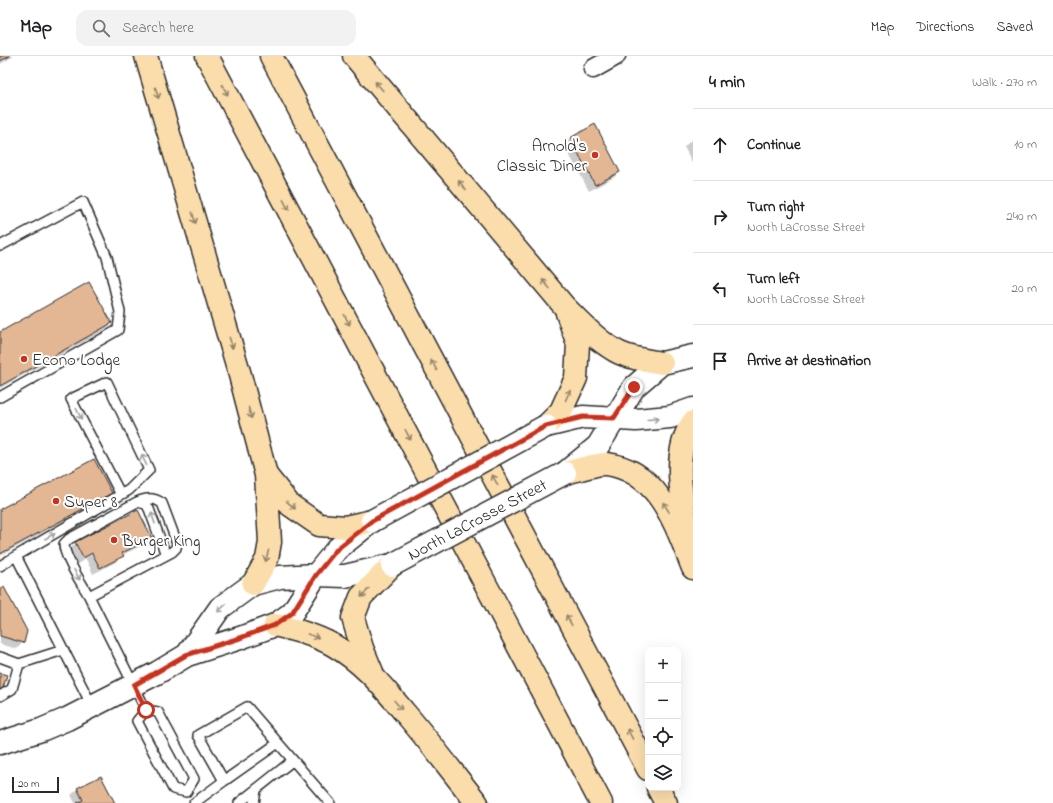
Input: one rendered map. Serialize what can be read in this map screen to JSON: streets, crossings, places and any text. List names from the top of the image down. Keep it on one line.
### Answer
{"streets":{"main road":["North LaCrosse Street"]},"places":["Arnold's Classic Diner","Econo Lodge","Super 8","Burger King"],"scale_bar":"20 m","page":{"header":"Map","search":"Search here","nav":["Map","Directions","Saved"],"heading":["4 min","Walk · 270 m"],"list":[["Continue","10 m"],["Turn right","North LaCrosse Street","240 m"],["Turn left","North LaCrosse Street","20 m"],"Arrive at destination"],"map_buttons":["+","−"],"scale":"20 m"}}
